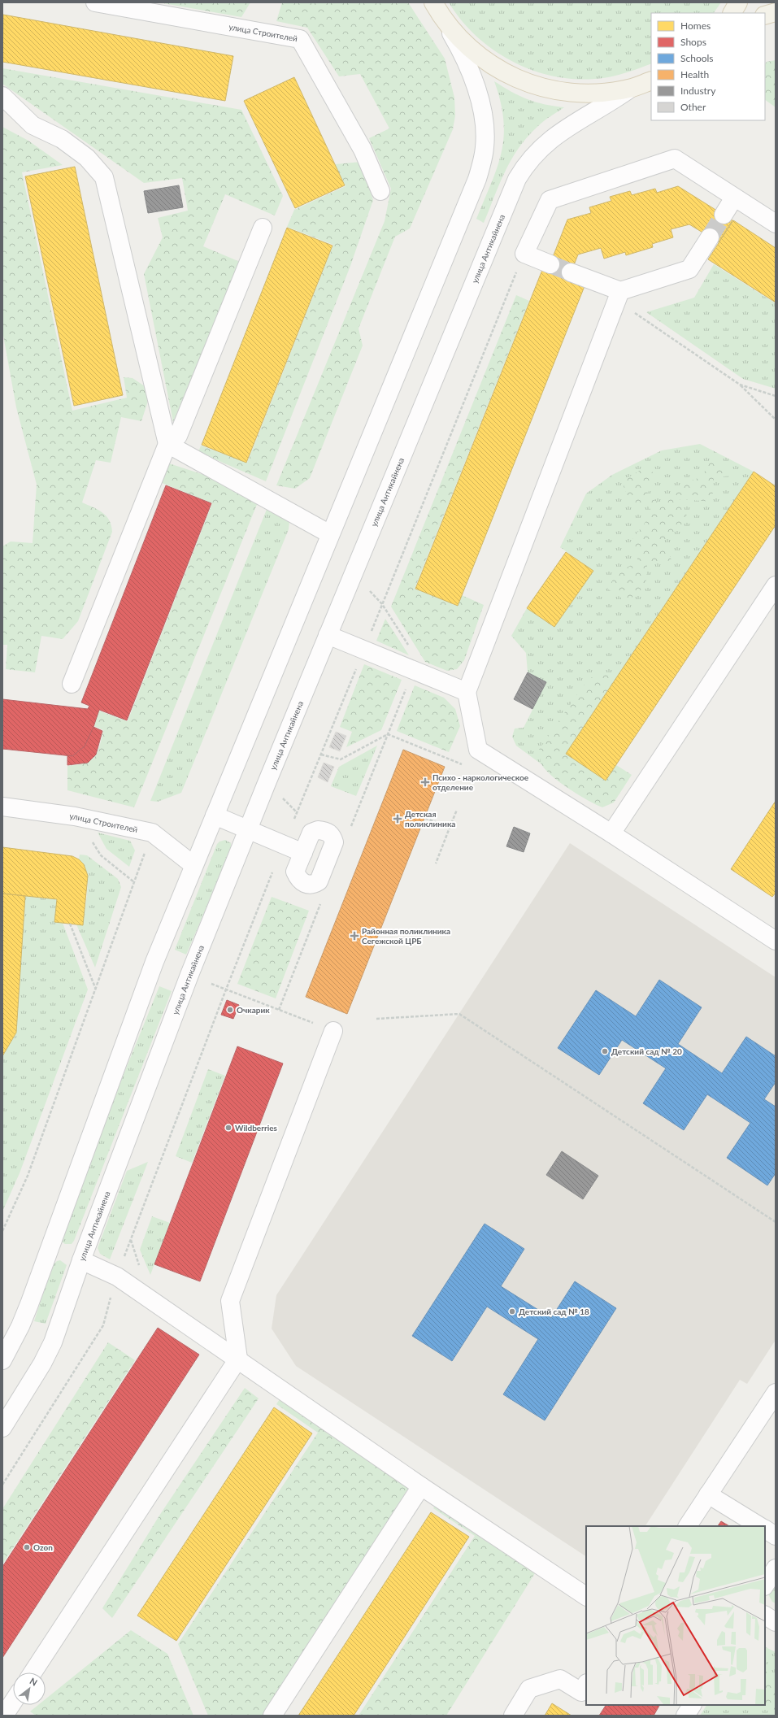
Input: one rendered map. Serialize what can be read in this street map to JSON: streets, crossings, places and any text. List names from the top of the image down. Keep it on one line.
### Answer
{"streets":{"street":["улица Строителей","улица Антикайнена"]},"places":{"health":["Психо - наркологическое отделение","Детская поликлиника","Районная поликлиника Сегежской ЦРБ"],"other":["Очкарик","Детский сад № 20","Wildberries","Детский сад № 18","Ozon"]},"legend":["Homes","Shops","Schools","Health","Industry","Other"],"north":"top right"}
